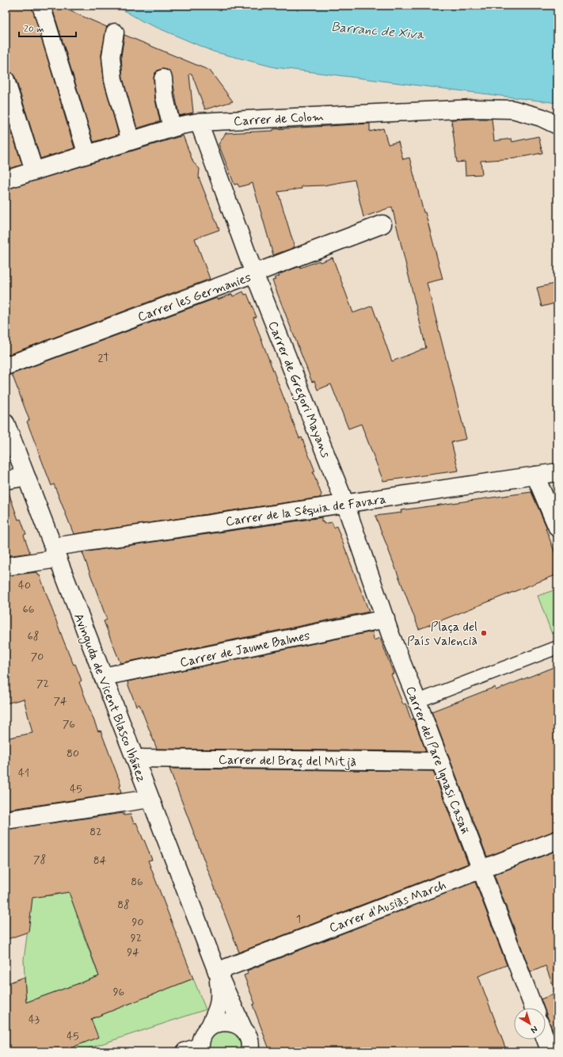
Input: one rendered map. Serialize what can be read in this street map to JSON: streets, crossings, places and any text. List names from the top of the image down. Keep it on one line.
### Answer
{"streets":{"street":["Carrer de Colom","Carrer les Germanies","Carrer de Gregori Mayans","Carrer de la Séquia de Favara","Carrer de Jaume Balmes","Avinguda de Vicent Blasco Ibáñez","Carrer del Braç del Mitjà","Carrer del Pare Ignasi Casañ","Carrer d'Ausiàs March"]},"crossings":[["Carrer de Colom","Carrer de Gregori Mayans"],["Carrer les Germanies","Carrer de Gregori Mayans"],["Carrer de Gregori Mayans","Carrer de la Séquia de Favara"],["Carrer de Gregori Mayans","Carrer del Pare Ignasi Casañ"],["Carrer de la Séquia de Favara","Avinguda de Vicent Blasco Ibáñez"],["Carrer de la Séquia de Favara","Carrer del Pare Ignasi Casañ"],["Carrer de Jaume Balmes","Avinguda de Vicent Blasco Ibáñez"],["Carrer de Jaume Balmes","Carrer del Pare Ignasi Casañ"],["Avinguda de Vicent Blasco Ibáñez","Carrer del Braç del Mitjà"],["Avinguda de Vicent Blasco Ibáñez","Carrer d'Ausiàs March"],["Carrer del Braç del Mitjà","Carrer del Pare Ignasi Casañ"],["Carrer del Pare Ignasi Casañ","Carrer d'Ausiàs March"]],"water":["Barranc de Xiva"],"places":["Plaça del País Valencià"],"house_numbers":["2T","40","66","68","70","72","74","76","80","41","45","82","78","84","86","88","1","90","92","94","96","43","45"],"scale_bar":"20 m","north":"bottom right"}
